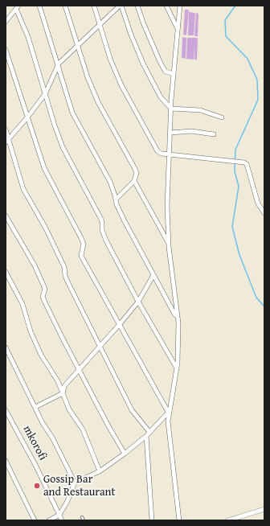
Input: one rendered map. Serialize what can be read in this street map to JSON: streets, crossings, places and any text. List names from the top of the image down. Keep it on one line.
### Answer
{"streets":{"street":["mkorofi"]},"places":["Gossip Bar and Restaurant"]}
